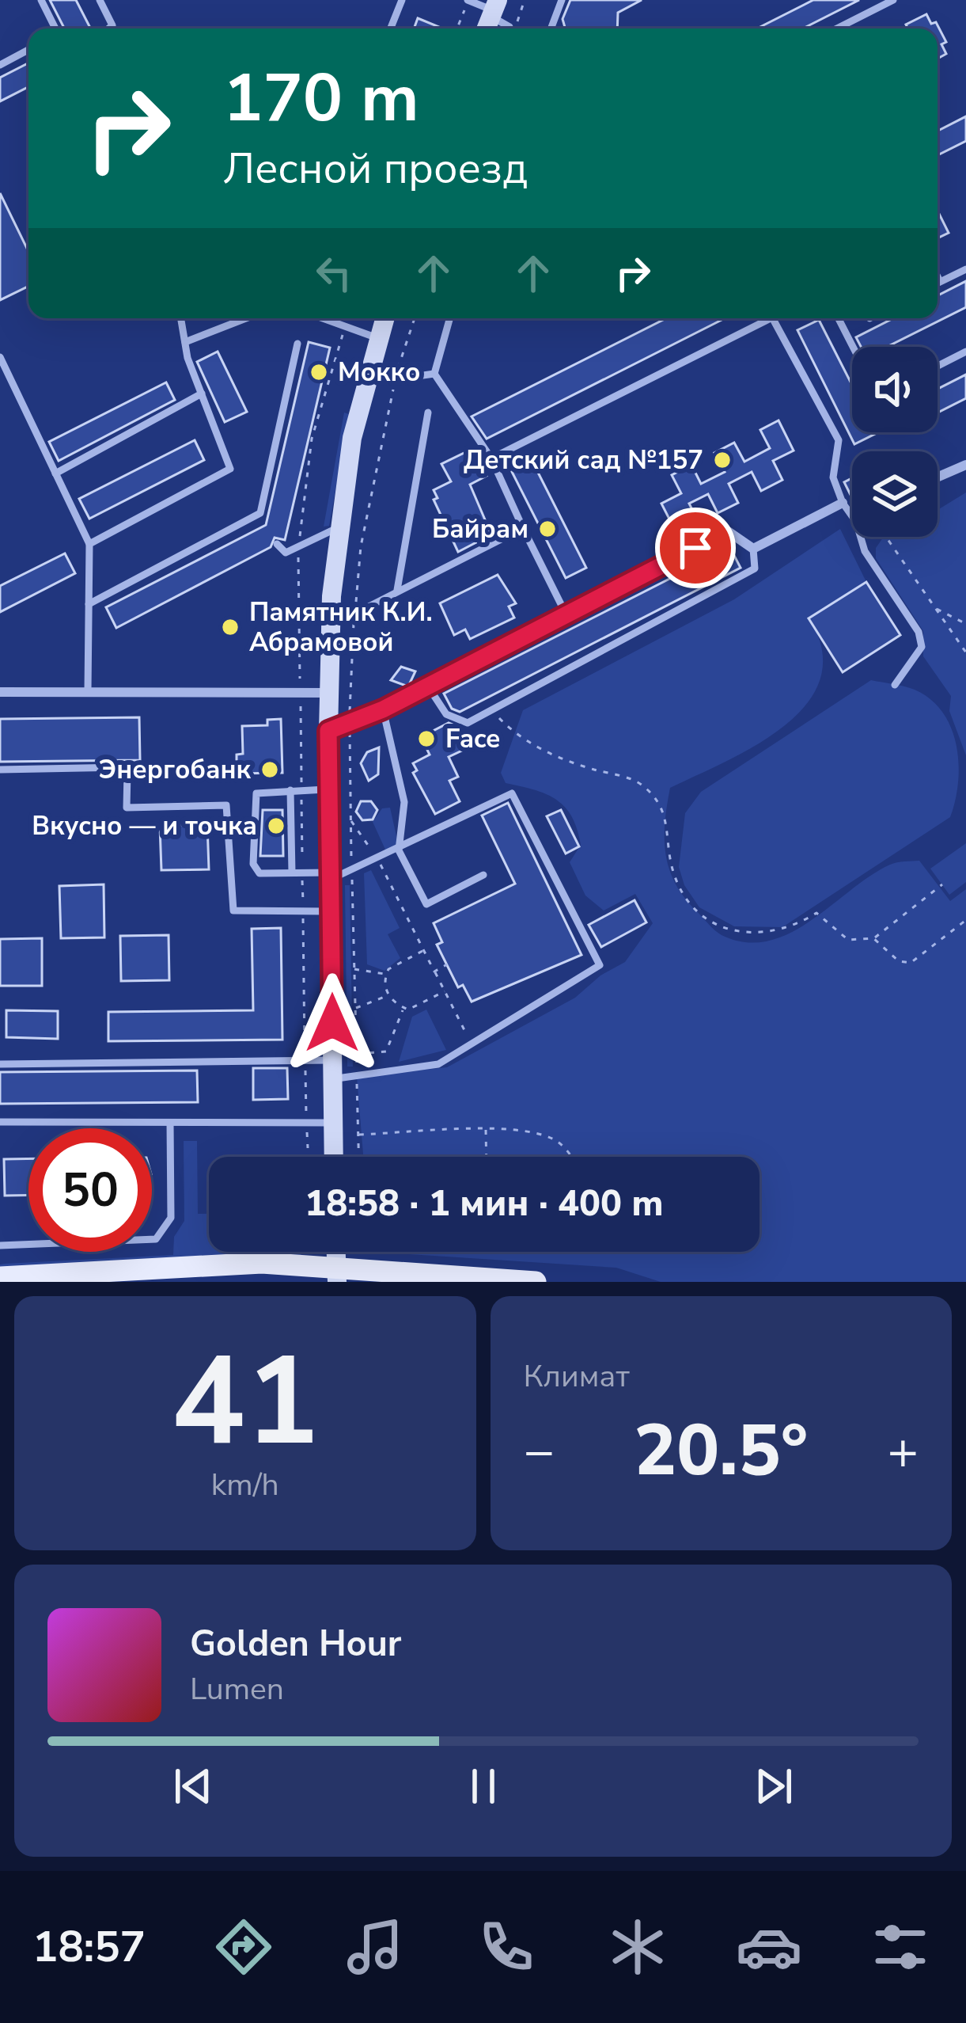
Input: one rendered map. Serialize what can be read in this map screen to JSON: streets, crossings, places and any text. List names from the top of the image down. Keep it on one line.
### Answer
{"places":["Мокко","Детский сад №157","Байрам","Памятник К.И. Абрамовой","Face","Энергобанк","Вкусно — и точка"],"page":{"turn":["170 m","Лесной проезд"],"limit":"50","trip":"18:58 · 1 мин · 400 m","tile":[["41","km/h"],"Климат"],"heat":["−","20.5°","+"],"song":["Golden Hour","Lumen"],"tabs":"18:57"}}
